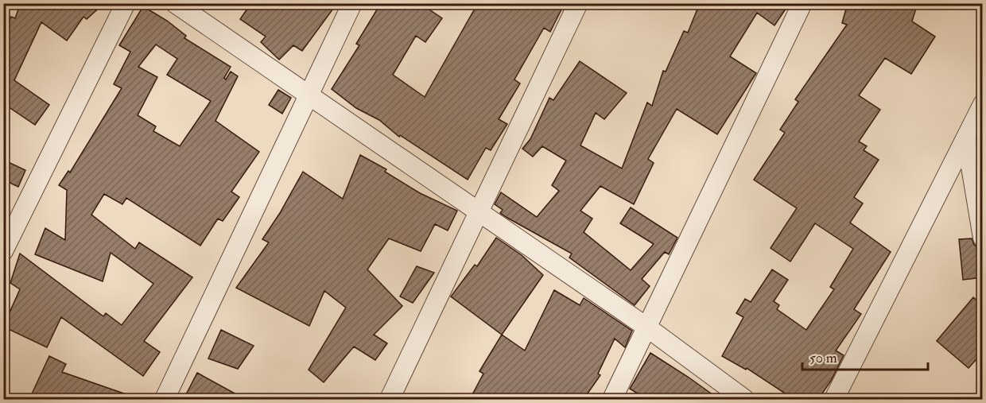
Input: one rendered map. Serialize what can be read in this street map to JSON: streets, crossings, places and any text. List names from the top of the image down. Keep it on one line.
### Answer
{"scale_bar":"50 m"}
